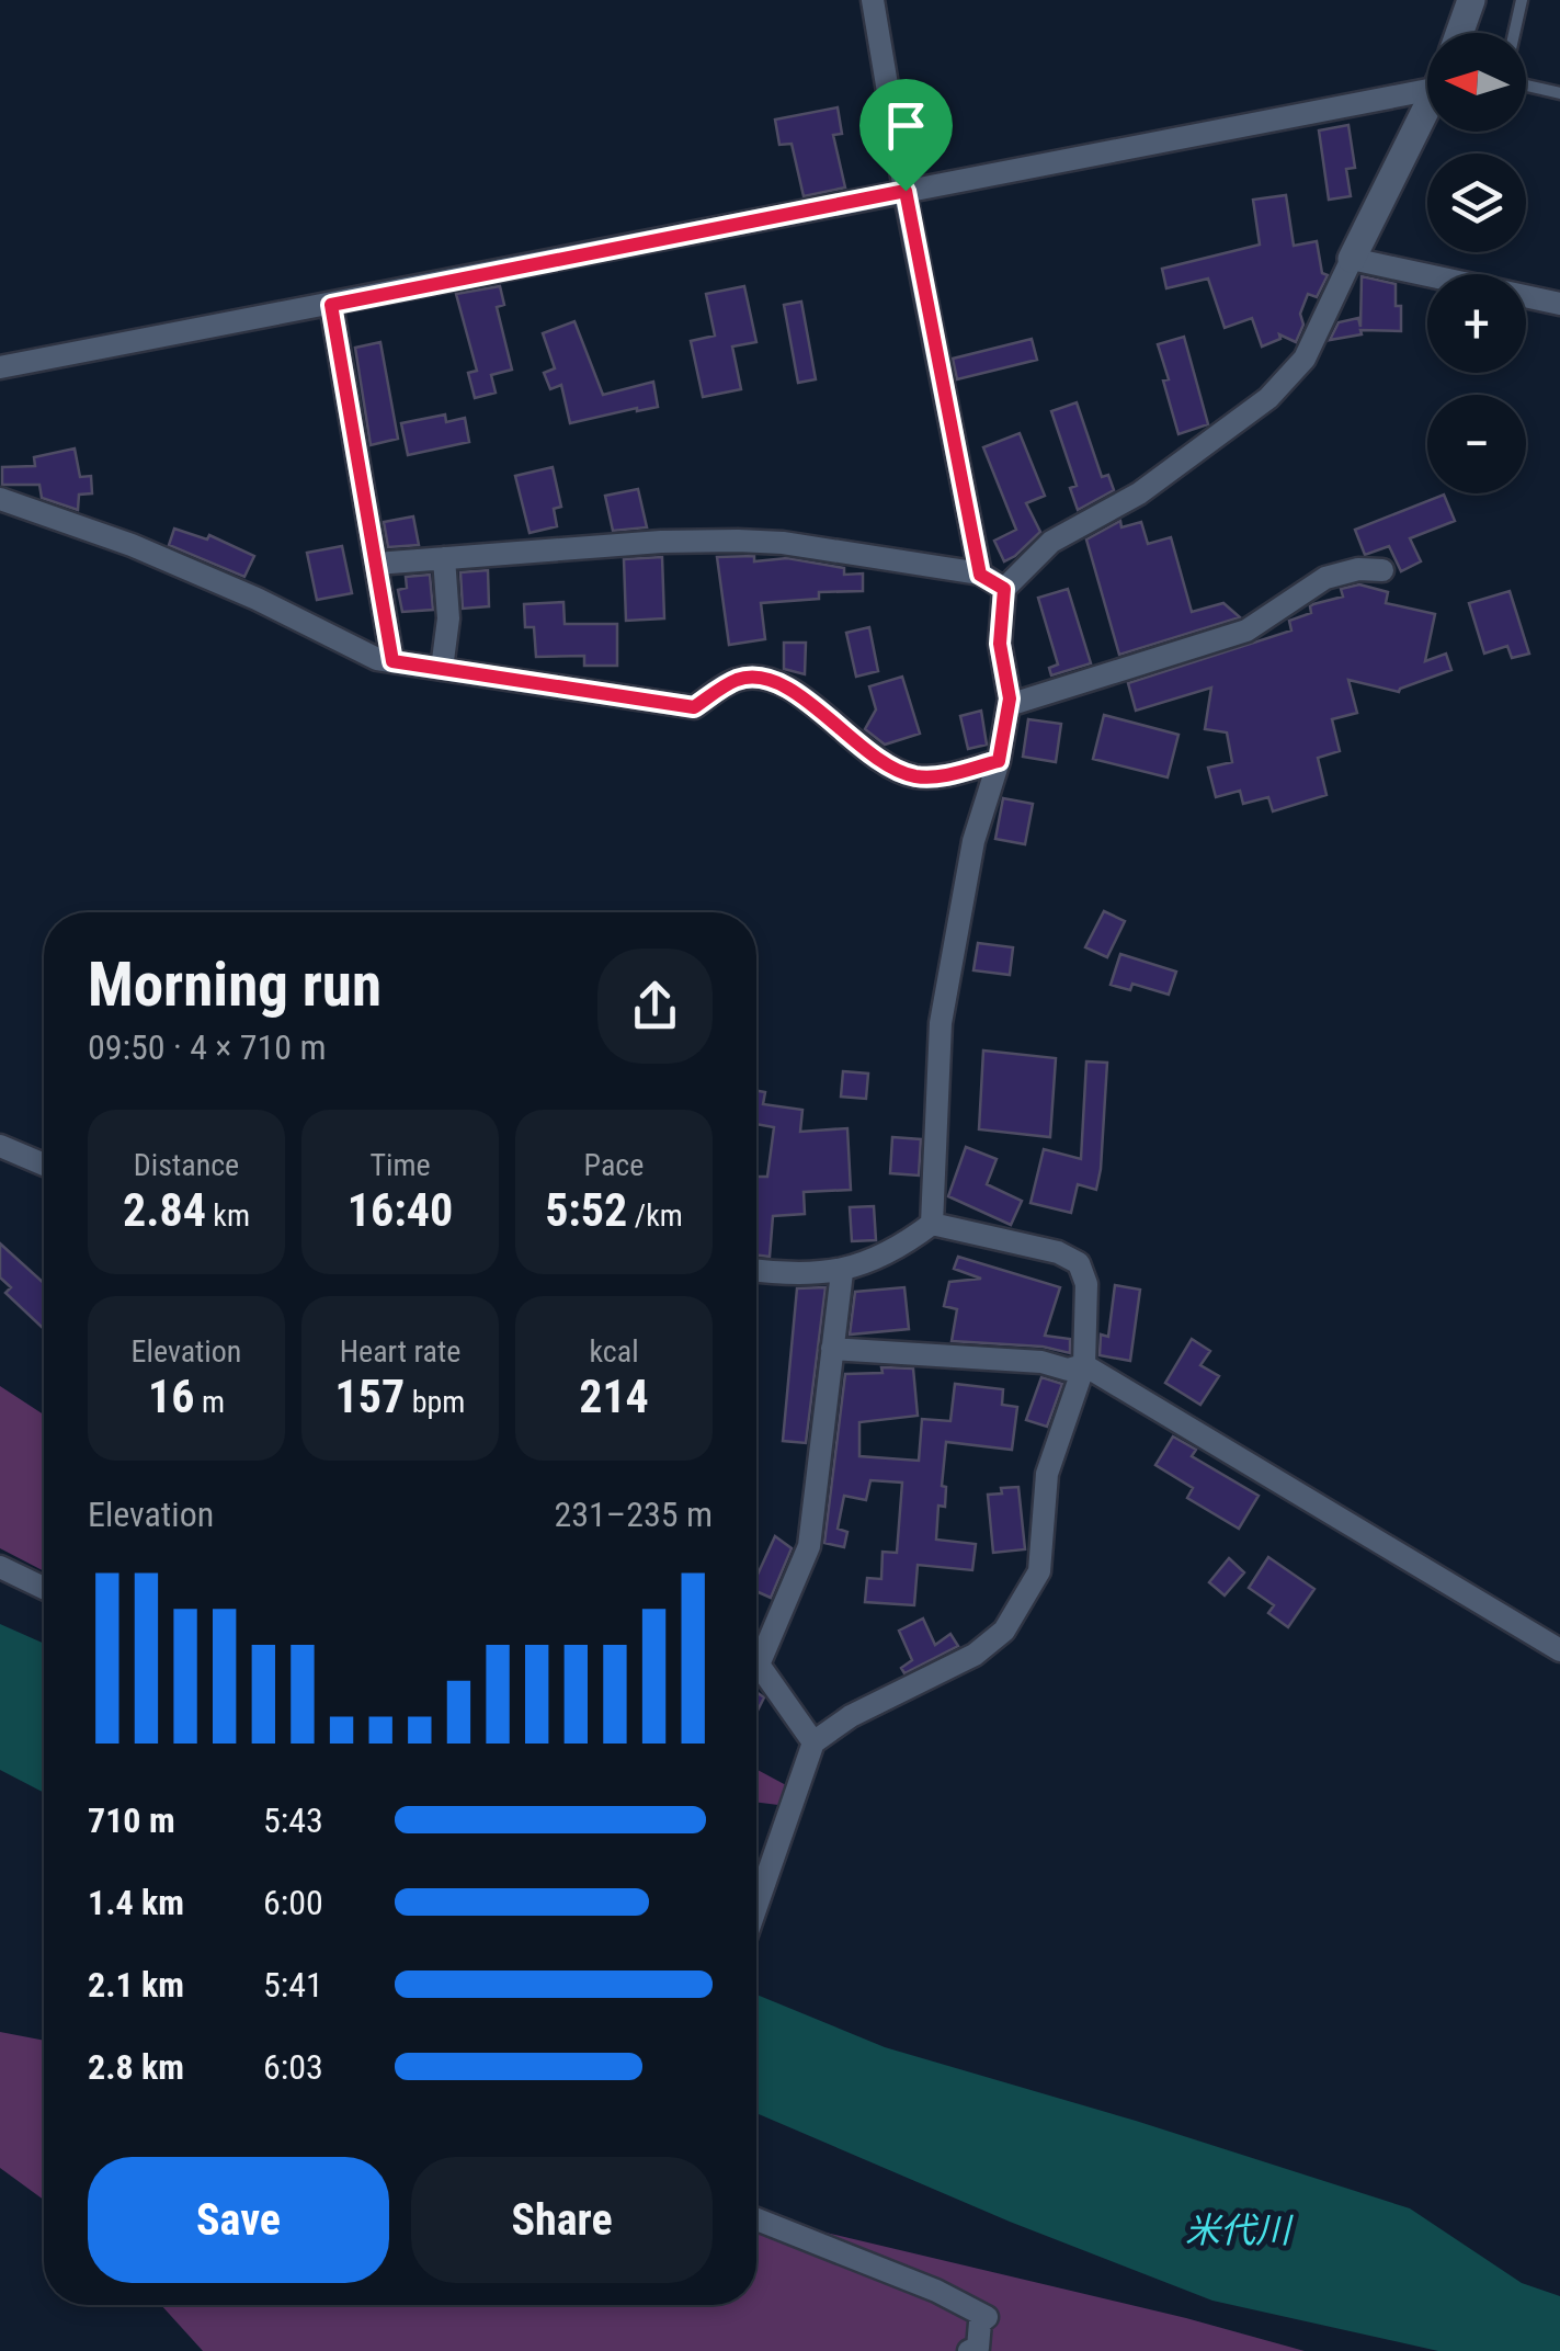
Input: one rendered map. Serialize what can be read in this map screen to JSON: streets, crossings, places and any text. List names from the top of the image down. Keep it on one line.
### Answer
{"water":["米代川"],"north":"left","page":{"map_buttons":["+","−"],"heading":["Morning run","09:50 · 4 × 710 m"],"stats":[["Distance","2.84 km"],["Time","16:40"],["Pace","5:52 /km"],["Elevation","16 m"],["Heart rate","157 bpm"],["kcal","214"]],"chart":["Elevation","231–235 m"],"list":[{"name":"710 m","note":"5:43"},{"name":"1.4 km","note":"6:00"},{"name":"2.1 km","note":"5:41"},{"name":"2.8 km","note":"6:03"}],"buttons":["Save","Share"]}}
